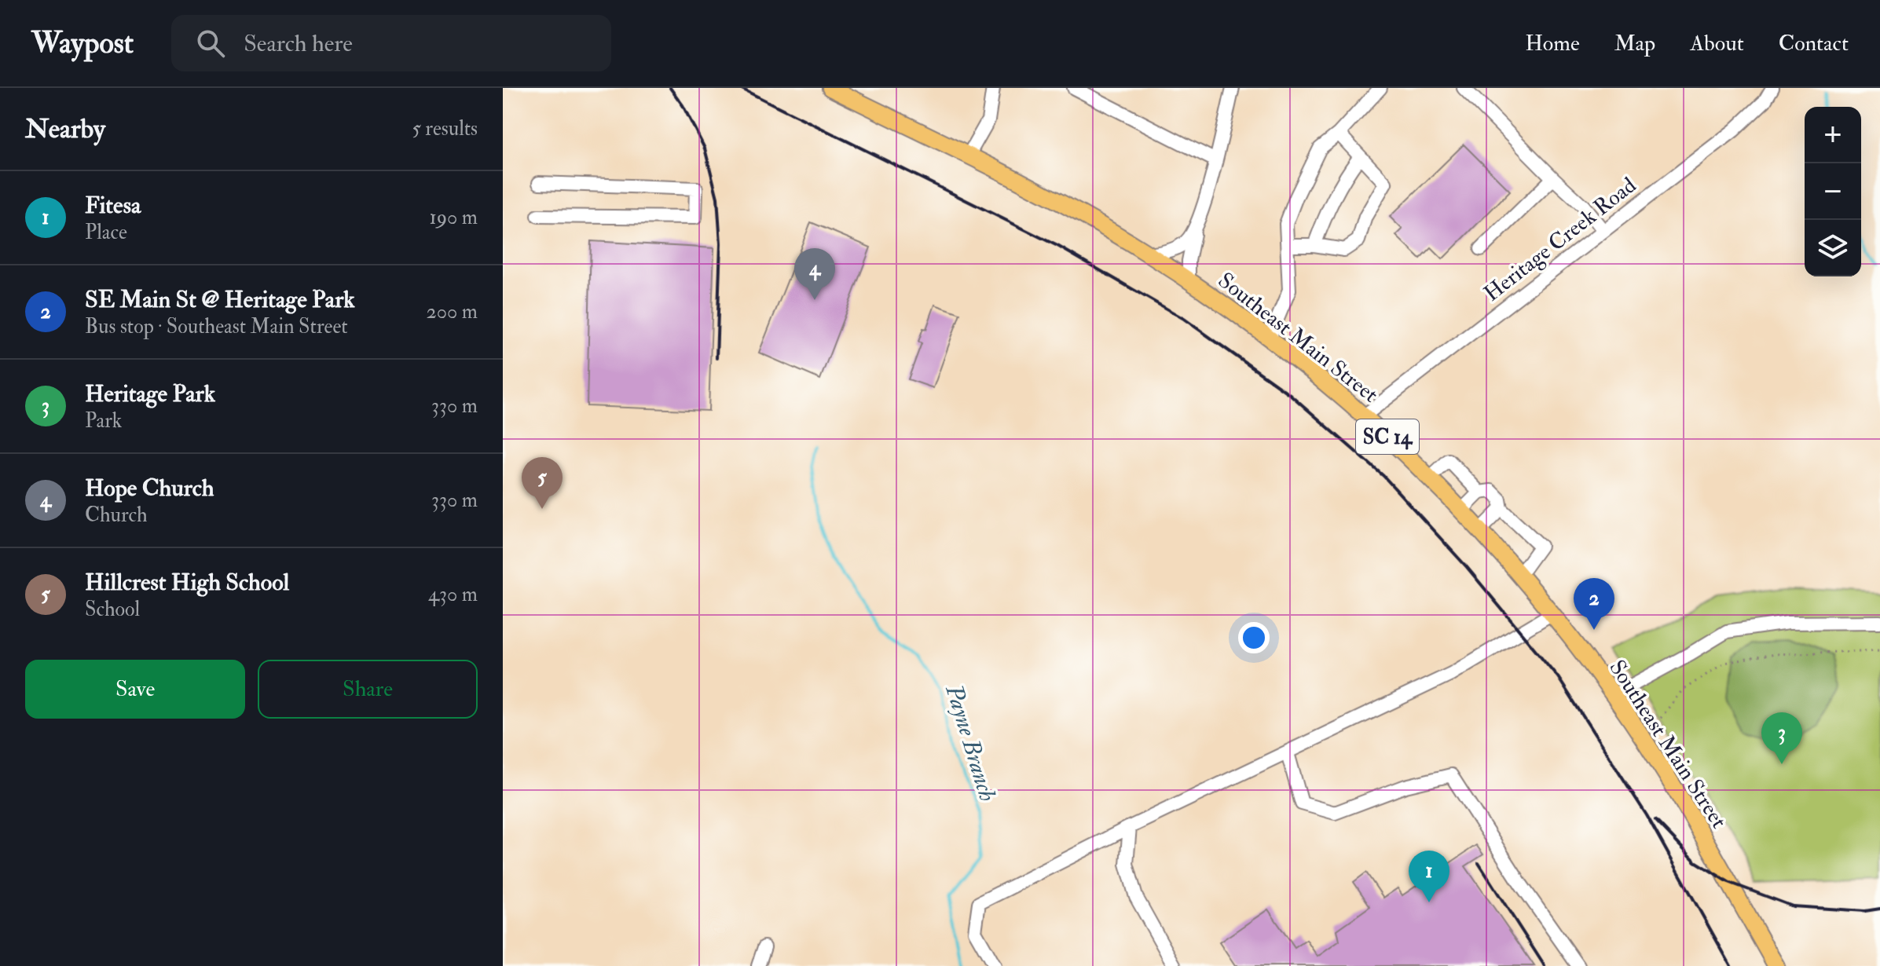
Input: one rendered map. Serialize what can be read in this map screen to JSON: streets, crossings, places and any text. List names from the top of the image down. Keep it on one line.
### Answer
{"streets":{"main road":["Southeast Main Street","SC 14"],"street":["Heritage Creek Road"]},"crossings":[["Heritage Creek Road","Southeast Main Street"]],"water":["Payne Branch"],"page":{"header":"Waypost","search":"Search here","nav":["Home","Map","About","Contact"],"heading":["Nearby","5 results"],"map_buttons":["+","−"],"list":[{"mark":"1","name":"Fitesa","note":"Place","value":"190 m"},{"mark":"2","name":"SE Main St @ Heritage Park","note":"Bus stop · Southeast Main Street","value":"200 m"},{"mark":"3","name":"Heritage Park","note":"Park","value":"330 m"},{"mark":"4","name":"Hope Church","note":"Church","value":"330 m"},{"mark":"5","name":"Hillcrest High School","note":"School","value":"430 m"}],"pins":["4","5","2","3","1"],"buttons":["Save","Share"]}}
